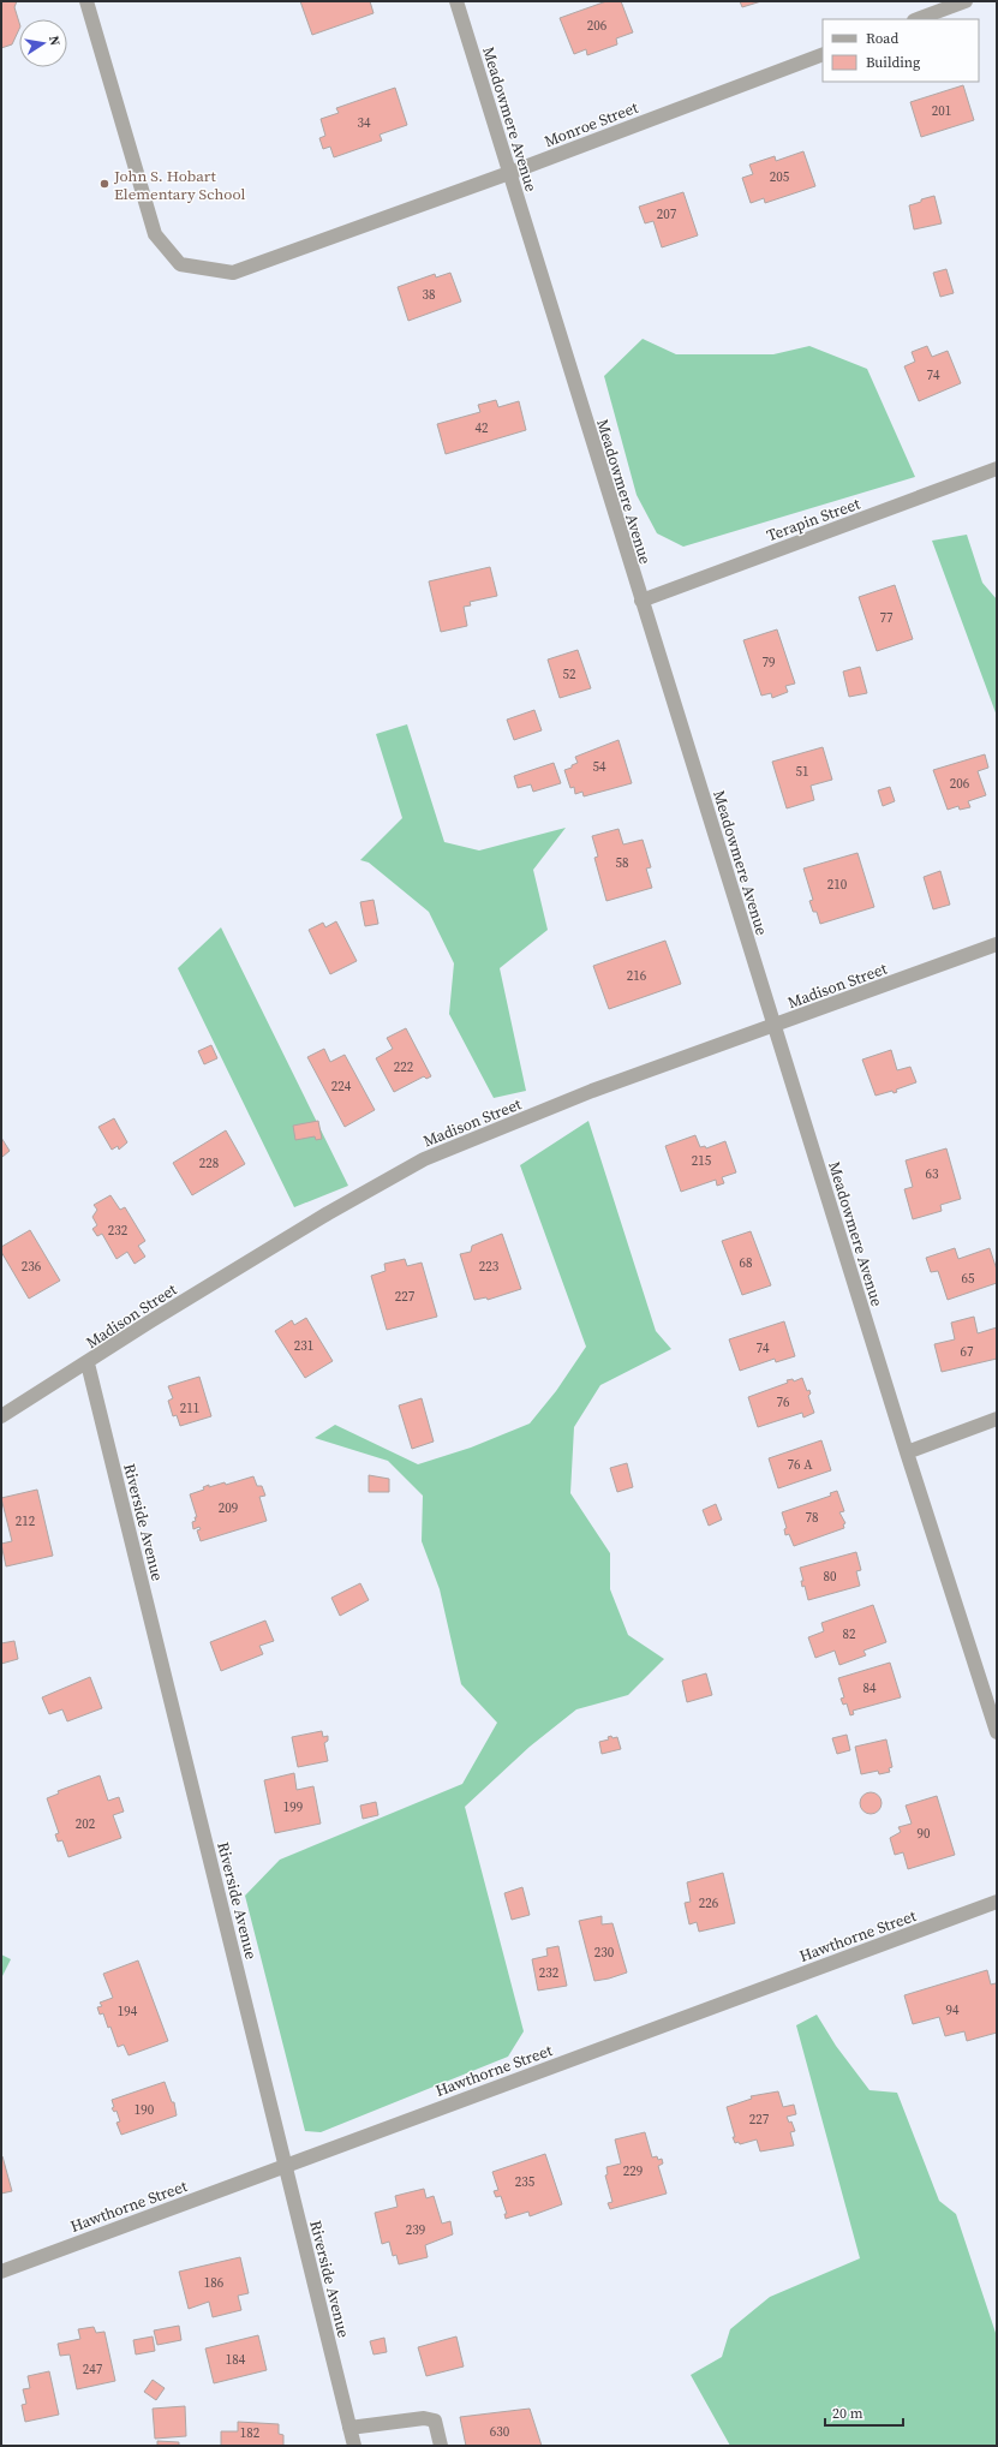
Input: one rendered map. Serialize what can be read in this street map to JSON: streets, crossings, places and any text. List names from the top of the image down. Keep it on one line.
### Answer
{"streets":{"street":["Meadowmere Avenue","Monroe Street","Terapin Street","Madison Street","Riverside Avenue","Hawthorne Street"]},"crossings":[["Meadowmere Avenue","Monroe Street"],["Meadowmere Avenue","Terapin Street"],["Meadowmere Avenue","Madison Street"],["Madison Street","Riverside Avenue"],["Riverside Avenue","Hawthorne Street"]],"places":["John S. Hobart Elementary School"],"house_numbers":["206","201","34","205","207","38","74","42","77","79","52","54","51","206","58","210","216","222","224","215","228","63","232","68","236","223","65","227","231","74","67","76","211","76 A","209","78","212","80","82","84","199","202","90","226","230","232","94","194","190","227","229","235","239","186","184","247","630","182"],"legend":["Road","Building"],"scale_bar":"20 m","north":"right"}
